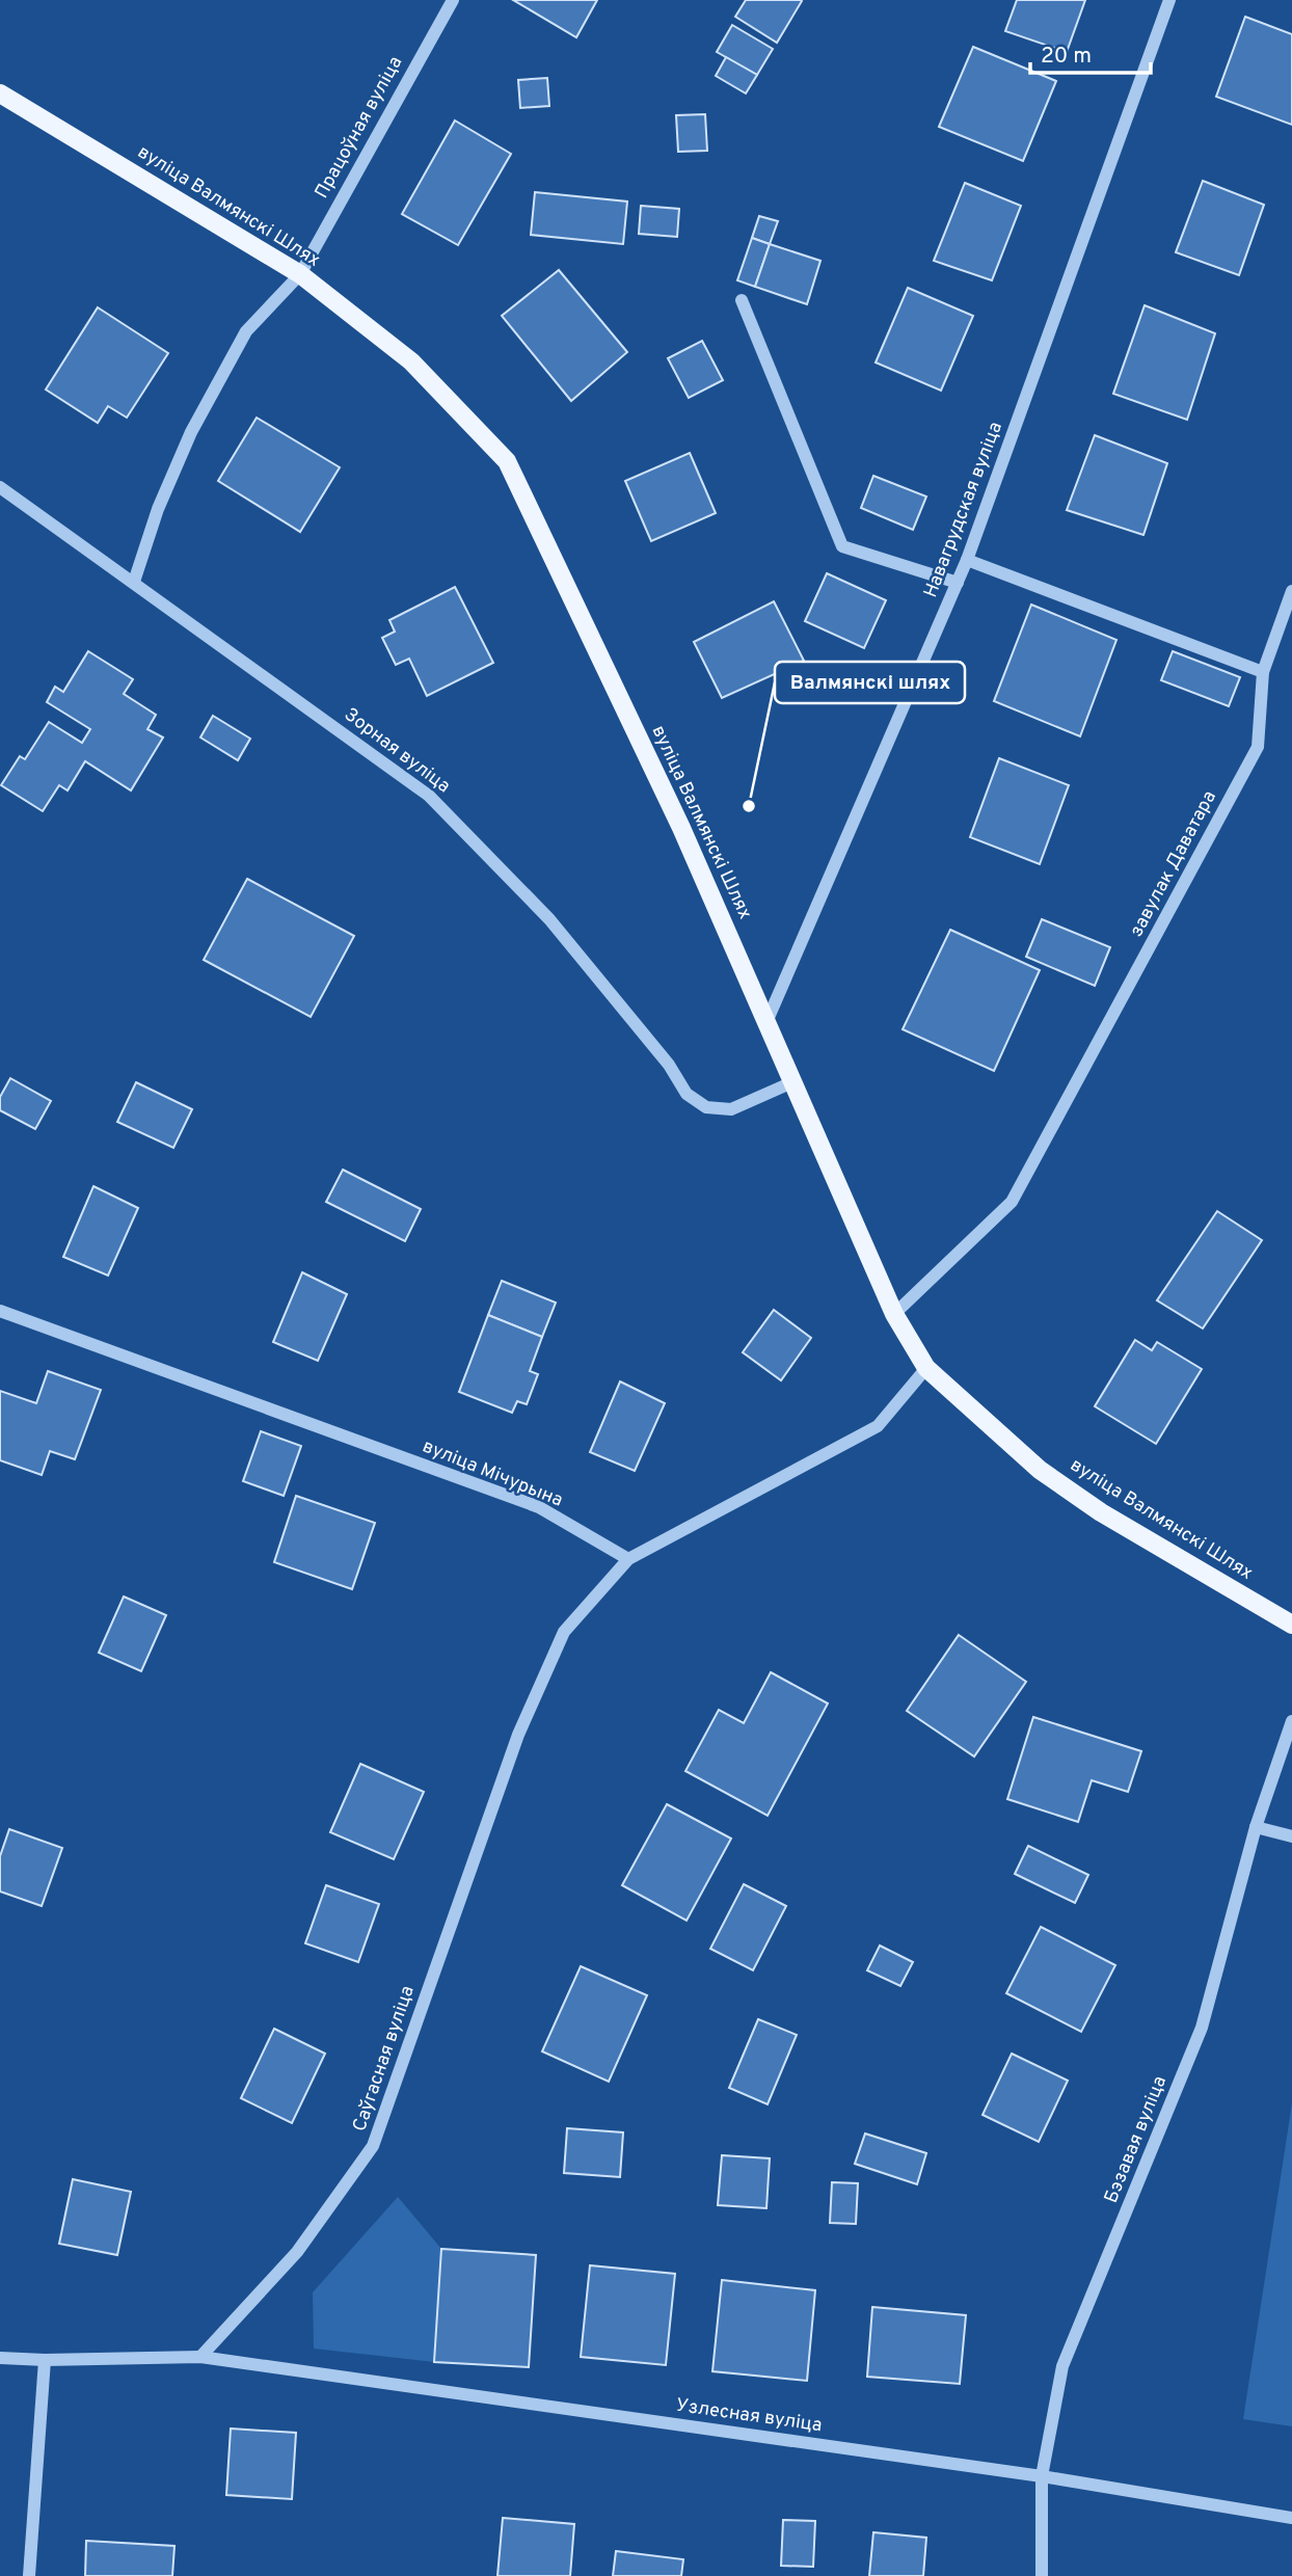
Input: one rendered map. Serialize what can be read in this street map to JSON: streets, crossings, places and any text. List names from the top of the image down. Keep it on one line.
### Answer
{"streets":{"main road":["вуліца Валмянскі Шлях"],"street":["Працоўная вуліца","Навагрудская вуліца","Зорная вуліца","завулак Даватара","вуліца Мічурына","Саўгасная вуліца","Бэзавая вуліца","Узлесная вуліца"]},"crossings":[["Працоўная вуліца","вуліца Валмянскі Шлях"],["Працоўная вуліца","Зорная вуліца"],["вуліца Валмянскі Шлях","Навагрудская вуліца"],["вуліца Валмянскі Шлях","Зорная вуліца"],["вуліца Валмянскі Шлях","завулак Даватара"],["вуліца Мічурына","Саўгасная вуліца"],["Саўгасная вуліца","Узлесная вуліца"],["Бэзавая вуліца","Узлесная вуліца"]],"places":["Валмянскі шлях"],"scale_bar":"20 m"}
